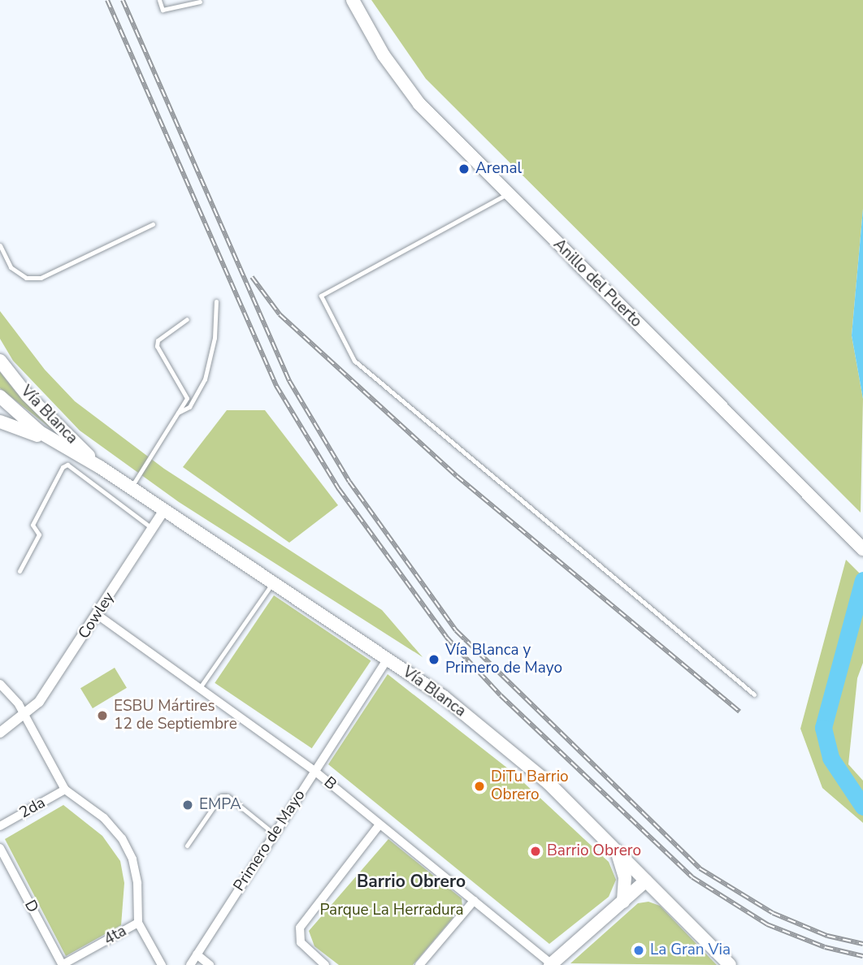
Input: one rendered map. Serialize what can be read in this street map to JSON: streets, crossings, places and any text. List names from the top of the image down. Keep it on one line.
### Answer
{"streets":{"main road":["Anillo del Puerto","Vía Blanca"],"street":["Cowley","B","2da","Primero de Mayo","D","4ta"]},"crossings":[["Vía Blanca","Cowley"],["Vía Blanca","Primero de Mayo"],["Cowley","B"],["B","Primero de Mayo"],["D","4ta"]],"districts":["Barrio Obrero"],"parks":["Parque La Herradura"],"places":["Arenal","Vía Blanca y Primero de Mayo","ESBU Mártires 12 de Septiembre","DiTu Barrio Obrero","EMPA","Barrio Obrero","La Gran Via"]}
